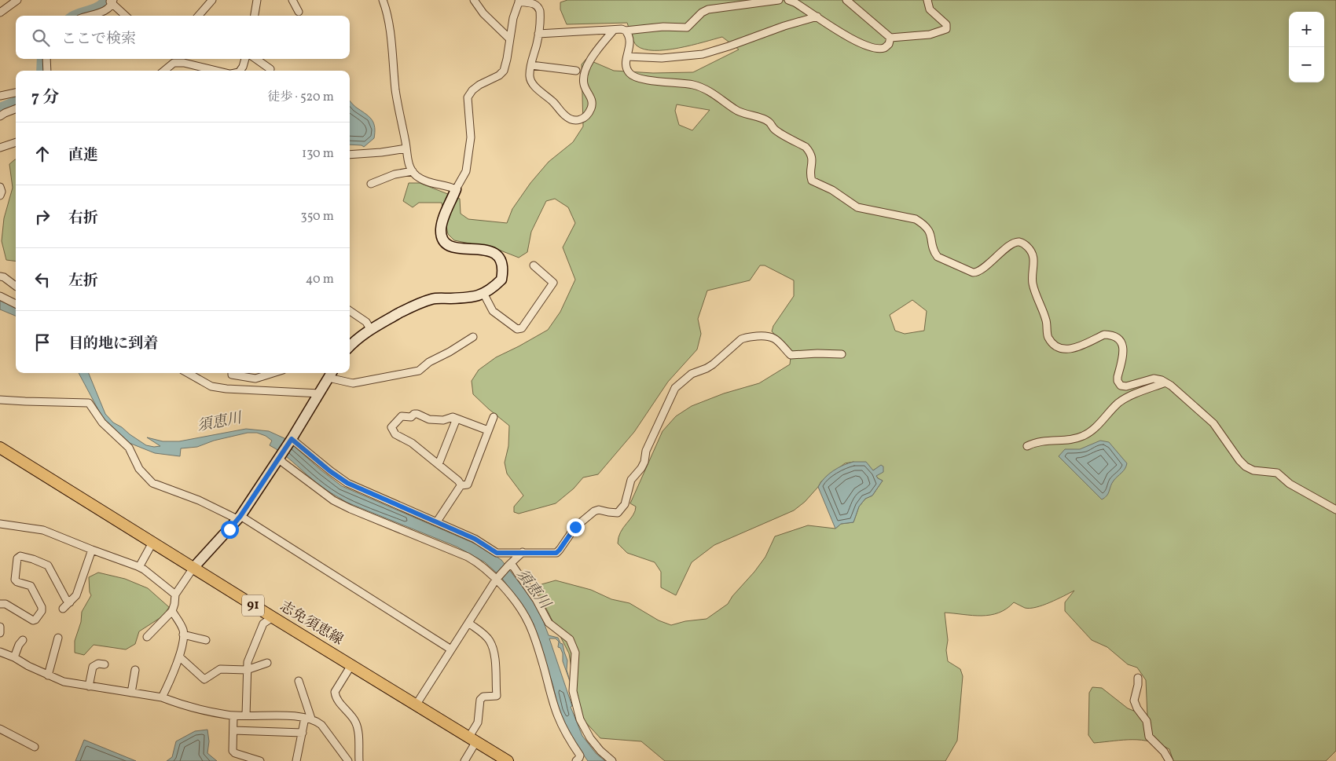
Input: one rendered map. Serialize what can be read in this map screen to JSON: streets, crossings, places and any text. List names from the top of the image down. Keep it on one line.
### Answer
{"streets":{"main road":["91","志免須恵線"]},"water":["須恵川"],"page":{"map_buttons":["+","−"],"search":"ここで検索","heading":["7 分","徒歩 · 520 m"],"list":[["直進","130 m"],["右折","350 m"],["左折","40 m"],"目的地に到着"]}}
